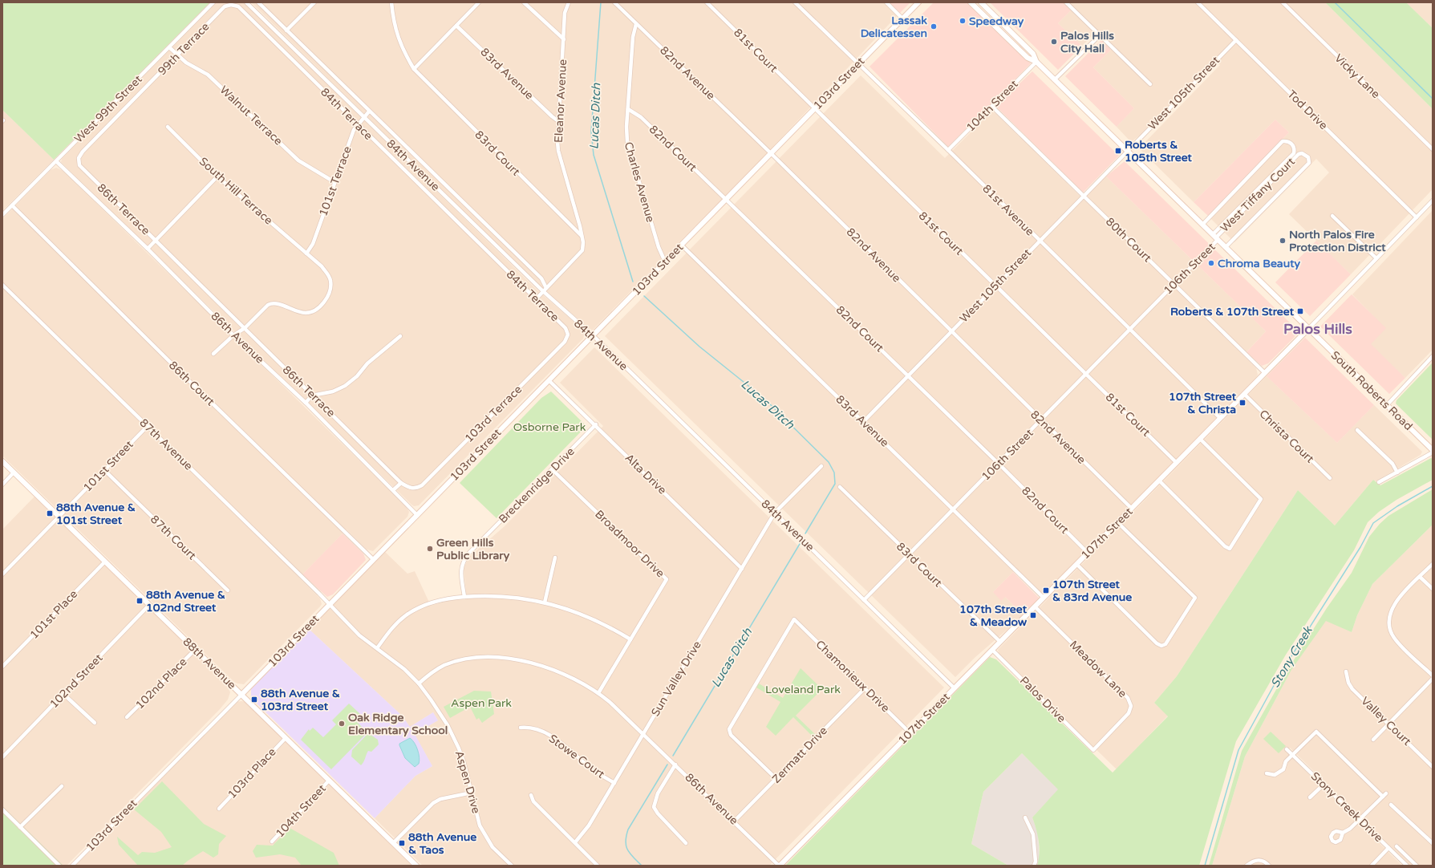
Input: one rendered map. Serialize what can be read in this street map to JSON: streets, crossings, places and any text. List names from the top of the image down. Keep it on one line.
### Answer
{"streets":{"street":["99th Terrace","81st Court","82nd Avenue","83rd Avenue","Vicky Lane","103rd Street","West 105th Street","Eleanor Avenue","104th Street","West 99th Street","Tod Drive","84th Terrace","Walnut Terrace","82nd Court","83rd Court","84th Avenue","101st Terrace","Charles Avenue","South Hill Terrace","West Tiffany Court","86th Terrace","81st Avenue","80th Court","106th Street","86th Avenue","86th Court","South Roberts Road","103rd Terrace","Christa Court","87th Avenue","101st Street","Alta Drive","Breckenridge Drive","107th Street","87th Court","Broadmoor Drive","101st Place","88th Avenue","Meadow Lane","Chamonieux Drive","Sun Valley Drive","102nd Street","102nd Place","Palos Drive","Valley Court","Zermatt Drive","Stowe Court","103rd Place","Aspen Drive","Stony Creek Drive"]},"crossings":[["99th Terrace","84th Terrace"],["99th Terrace","Walnut Terrace"],["99th Terrace","86th Terrace"],["81st Court","103rd Street"],["81st Court","West 105th Street"],["81st Court","106th Street"],["81st Court","107th Street"],["82nd Avenue","103rd Street"],["82nd Avenue","West 105th Street"],["82nd Avenue","Charles Avenue"],["82nd Avenue","106th Street"],["82nd Avenue","107th Street"],["83rd Avenue","103rd Street"],["83rd Avenue","West 105th Street"],["83rd Avenue","Eleanor Avenue"],["83rd Avenue","106th Street"],["83rd Avenue","107th Street"],["103rd Street","82nd Court"],["103rd Street","84th Avenue"],["103rd Street","Charles Avenue"],["103rd Street","81st Avenue"],["103rd Street","86th Avenue"],["103rd Street","86th Court"],["103rd Street","87th Avenue"],["103rd Street","Alta Drive"],["103rd Street","88th Avenue"],["103rd Street","Aspen Drive"],["West 105th Street","Tod Drive"],["West 105th Street","82nd Court"],["West 105th Street","81st Avenue"],["West 105th Street","80th Court"],["West 105th Street","South Roberts Road"],["Eleanor Avenue","83rd Court"],["104th Street","81st Avenue"],["104th Street","80th Court"],["104th Street","South Roberts Road"],["104th Street","88th Avenue"],["West 99th Street","Walnut Terrace"],["West 99th Street","86th Avenue"],["West 99th Street","86th Court"],["Tod Drive","107th Street"],["84th Terrace","101st Terrace"],["84th Terrace","103rd Terrace"],["Walnut Terrace","101st Terrace"],["82nd Court","Charles Avenue"],["82nd Court","106th Street"],["82nd Court","107th Street"],["83rd Court","106th Street"],["83rd Court","107th Street"],["84th Avenue","101st Terrace"],["84th Avenue","106th Street"],["84th Avenue","107th Street"],["84th Avenue","Sun Valley Drive"],["101st Terrace","South Hill Terrace"],["South Hill Terrace","86th Terrace"],["West Tiffany Court","106th Street"],["West Tiffany Court","South Roberts Road"],["86th Terrace","103rd Terrace"],["81st Avenue","106th Street"],["81st Avenue","107th Street"],["80th Court","106th Street"],["80th Court","107th Street"],["106th Street","South Roberts Road"],["86th Avenue","107th Street"],["86th Avenue","Broadmoor Drive"],["86th Avenue","Sun Valley Drive"],["86th Avenue","Zermatt Drive"],["86th Avenue","Aspen Drive"],["South Roberts Road","107th Street"],["Christa Court","107th Street"],["87th Avenue","101st Street"],["87th Avenue","Aspen Drive"],["101st Street","87th Court"],["101st Street","88th Avenue"],["Alta Drive","Breckenridge Drive"],["Alta Drive","Sun Valley Drive"],["Breckenridge Drive","Broadmoor Drive"],["107th Street","Meadow Lane"],["107th Street","Chamonieux Drive"],["107th Street","Palos Drive"],["101st Place","88th Avenue"],["88th Avenue","102nd Street"],["88th Avenue","102nd Place"],["88th Avenue","103rd Place"],["Meadow Lane","Palos Drive"],["Chamonieux Drive","Zermatt Drive"],["Sun Valley Drive","Stowe Court"]],"districts":["Palos Hills"],"water":["Lucas Ditch","Stony Creek"],"parks":["Osborne Park","Loveland Park","Aspen Park"],"places":{"other":["Speedway","Lassak Delicatessen","Palos Hills City Hall","North Palos Fire Protection District","Chroma Beauty","Green Hills Public Library","Oak Ridge Elementary School"],"transit":["Roberts & 105th Street","Roberts & 107th Street","107th Street & Christa","88th Avenue & 101st Street","107th Street & 83rd Avenue","88th Avenue & 102nd Street","107th Street & Meadow","88th Avenue & 103rd Street","88th Avenue & Taos"]}}
